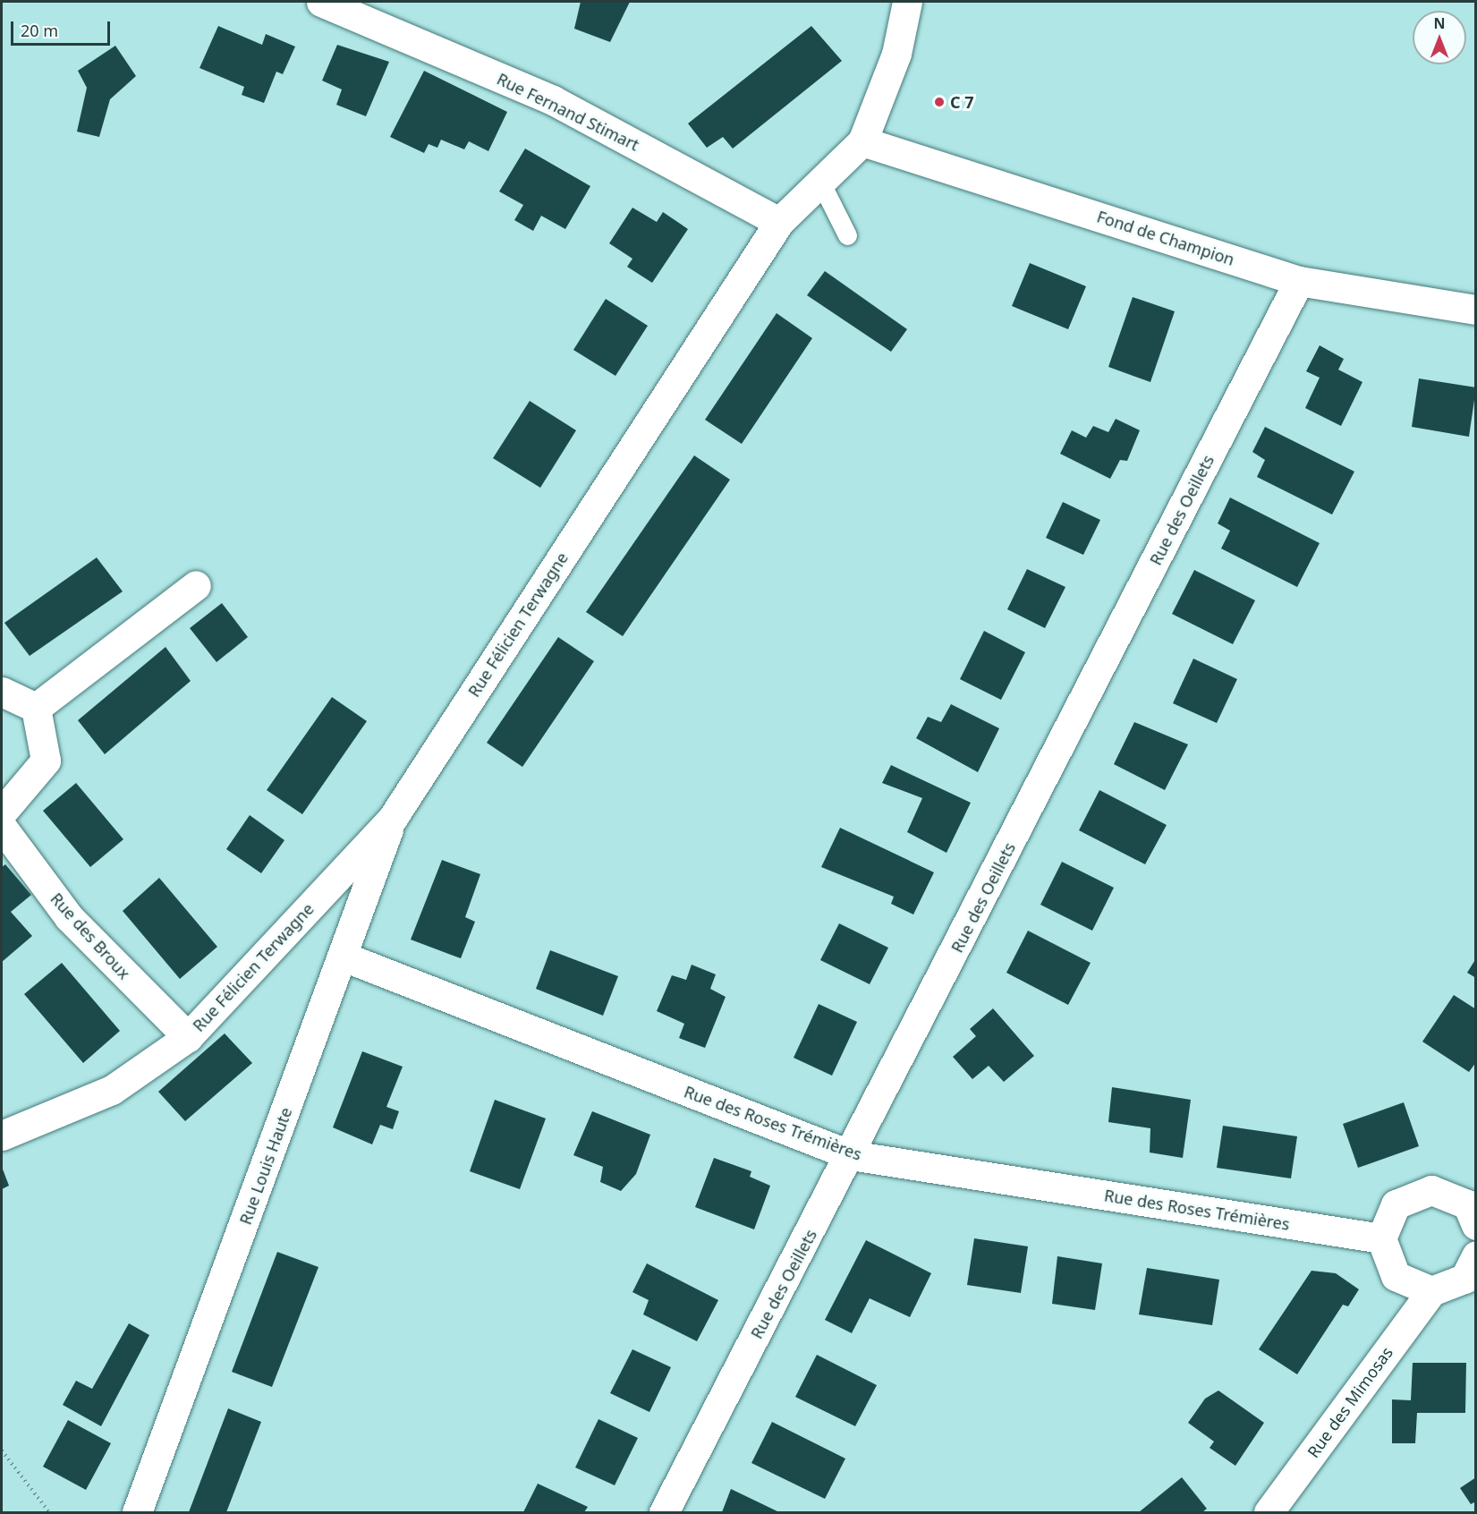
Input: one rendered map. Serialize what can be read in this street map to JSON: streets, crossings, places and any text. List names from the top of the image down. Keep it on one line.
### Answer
{"streets":{"street":["Rue Fernand Stimart","Fond de Champion","Rue des Oeillets","Rue Félicien Terwagne","Rue des Broux","Rue des Roses Trémières","Rue Louis Haute","Rue des Mimosas"]},"crossings":[["Rue Fernand Stimart","Rue Félicien Terwagne"],["Fond de Champion","Rue des Oeillets"],["Fond de Champion","Rue Félicien Terwagne"],["Rue des Oeillets","Rue des Roses Trémières"],["Rue Félicien Terwagne","Rue des Broux"],["Rue Félicien Terwagne","Rue Louis Haute"],["Rue des Roses Trémières","Rue Louis Haute"]],"places":["C 7"],"scale_bar":"20 m","north":"top"}
